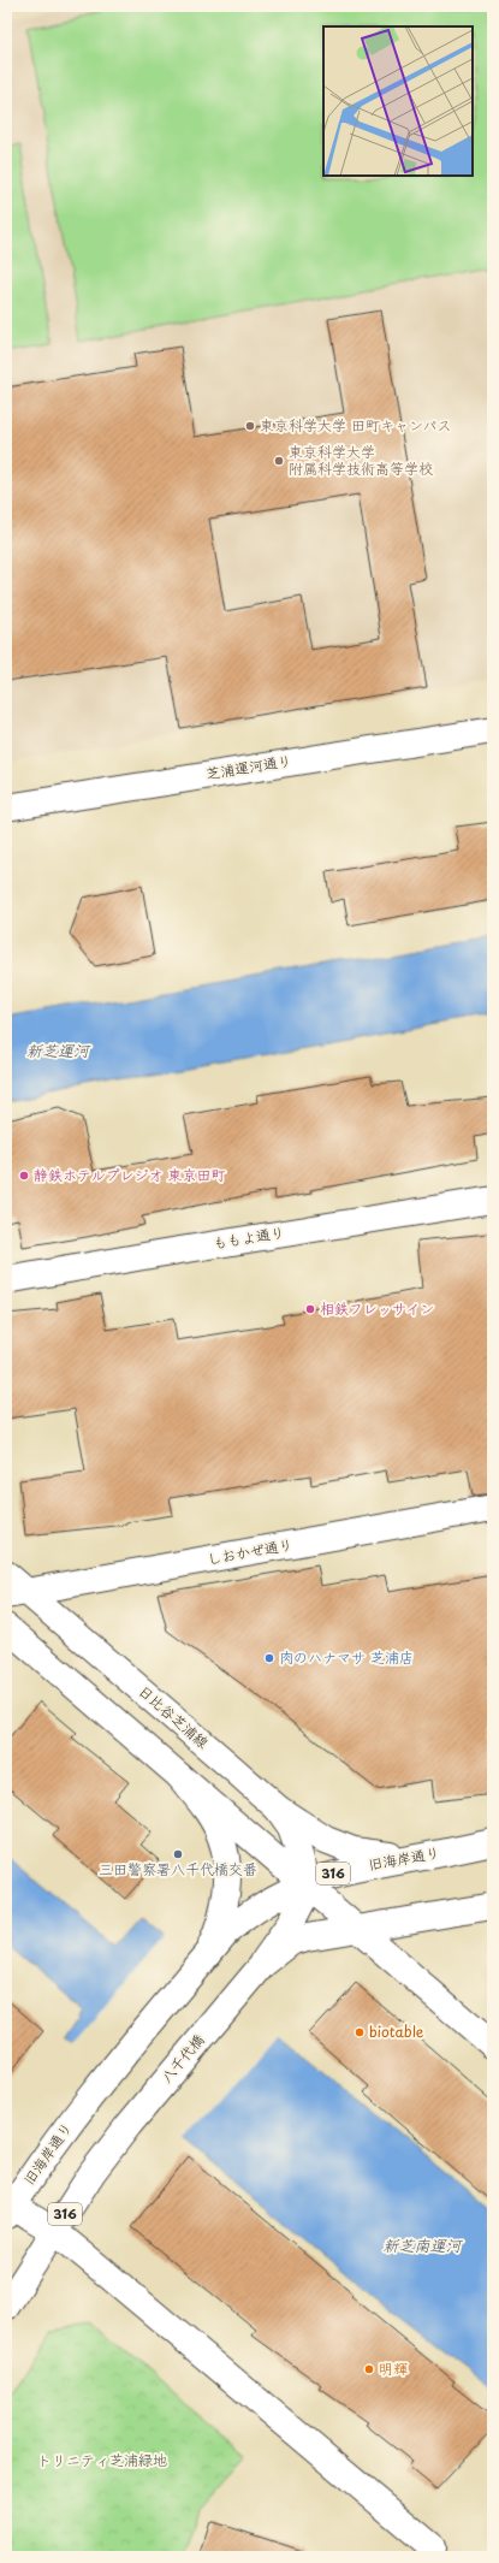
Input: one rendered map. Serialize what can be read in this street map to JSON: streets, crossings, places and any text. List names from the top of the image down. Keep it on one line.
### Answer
{"streets":{"main road":["芝浦運河通り","ももよ通り","しおかぜ通り","日比谷芝浦線","旧海岸通り","316","八千代橋"]},"crossings":[["しおかぜ通り","日比谷芝浦線"],["日比谷芝浦線","旧海岸通り"],["日比谷芝浦線","316"],["日比谷芝浦線","八千代橋"],["316","八千代橋"]],"water":["新芝運河","新芝南運河"],"parks":["トリニティ芝浦緑地"],"places":["東京科学大学 田町キャンパス","東京科学大学 附属科学技術高等学校","静鉄ホテルプレジオ 東京田町","相鉄フレッサイン","肉のハナマサ 芝浦店","三田警察署八千代橋交番","biotable","明輝"]}
